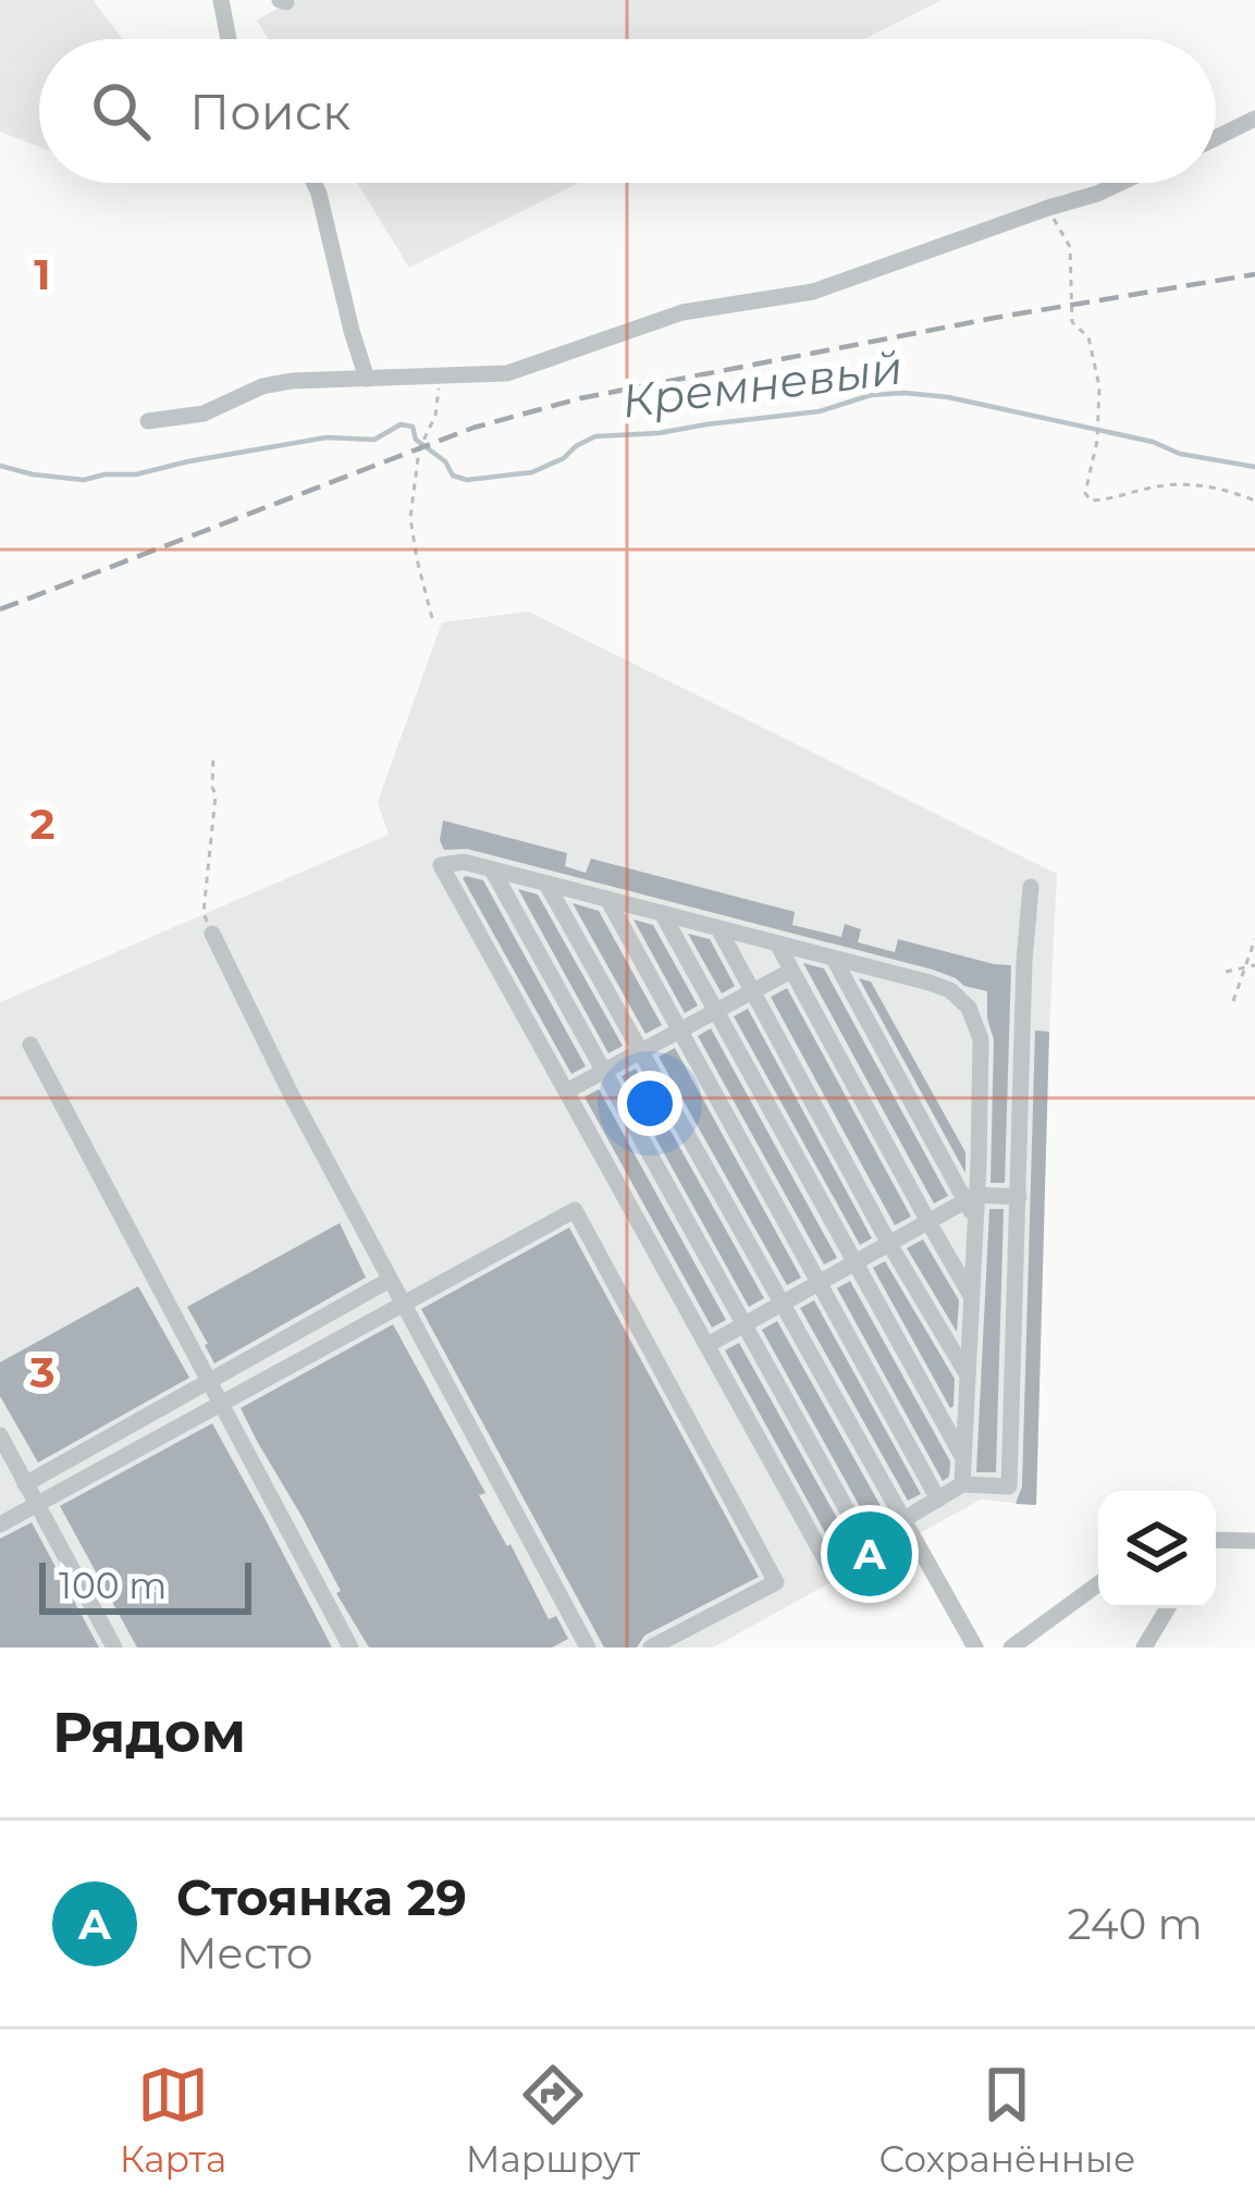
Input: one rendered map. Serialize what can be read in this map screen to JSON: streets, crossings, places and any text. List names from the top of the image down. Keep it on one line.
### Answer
{"water":["Кремневый"],"scale_bar":"100 m","page":{"search":"Поиск","pins":"A","scale":"100 m","heading":"Рядом","list":[{"mark":"A","name":"Стоянка 29","note":"Место","value":"240 m"}],"nav":["Карта","Маршрут","Сохранённые"]},"grid":{"rows":["1","2","3"]}}
